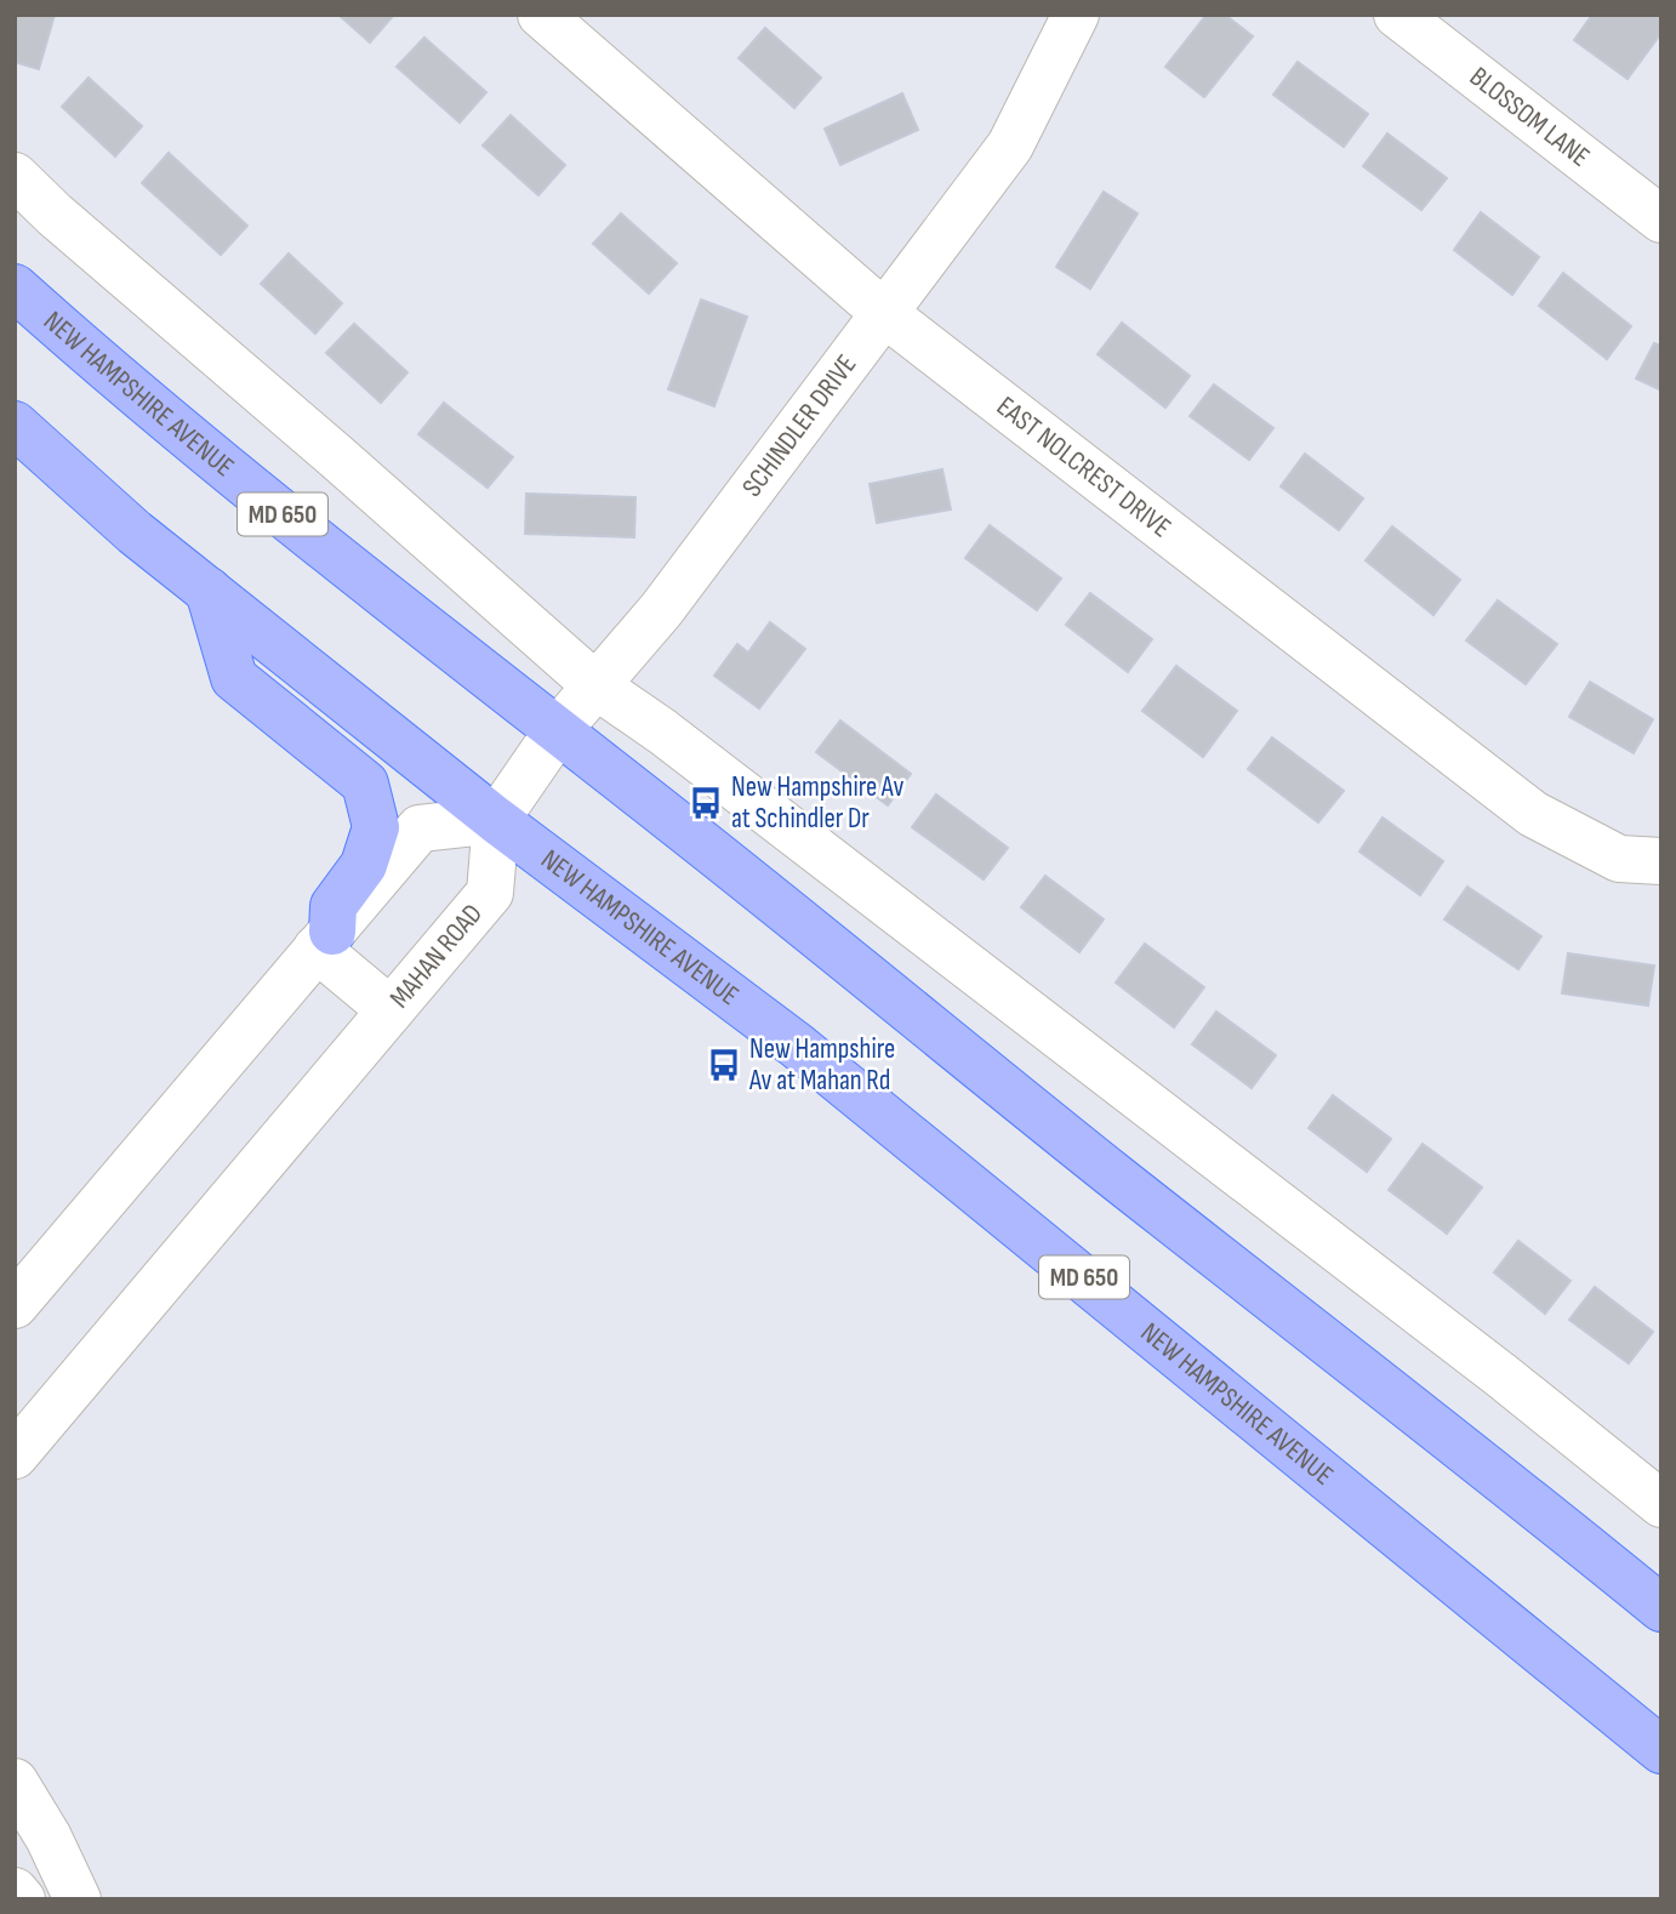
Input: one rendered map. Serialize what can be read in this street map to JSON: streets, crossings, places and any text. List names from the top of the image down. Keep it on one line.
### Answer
{"streets":{"main road":["NEW HAMPSHIRE AVENUE","MD 650"],"street":["BLOSSOM LANE","SCHINDLER DRIVE","EAST NOLCREST DRIVE","MAHAN ROAD"]},"crossings":[["NEW HAMPSHIRE AVENUE","SCHINDLER DRIVE"],["NEW HAMPSHIRE AVENUE","MAHAN ROAD"],["SCHINDLER DRIVE","EAST NOLCREST DRIVE"],["SCHINDLER DRIVE","MAHAN ROAD"]],"places":{"bus stop":["New Hampshire Av at Schindler Dr","New Hampshire Av at Mahan Rd"]}}
